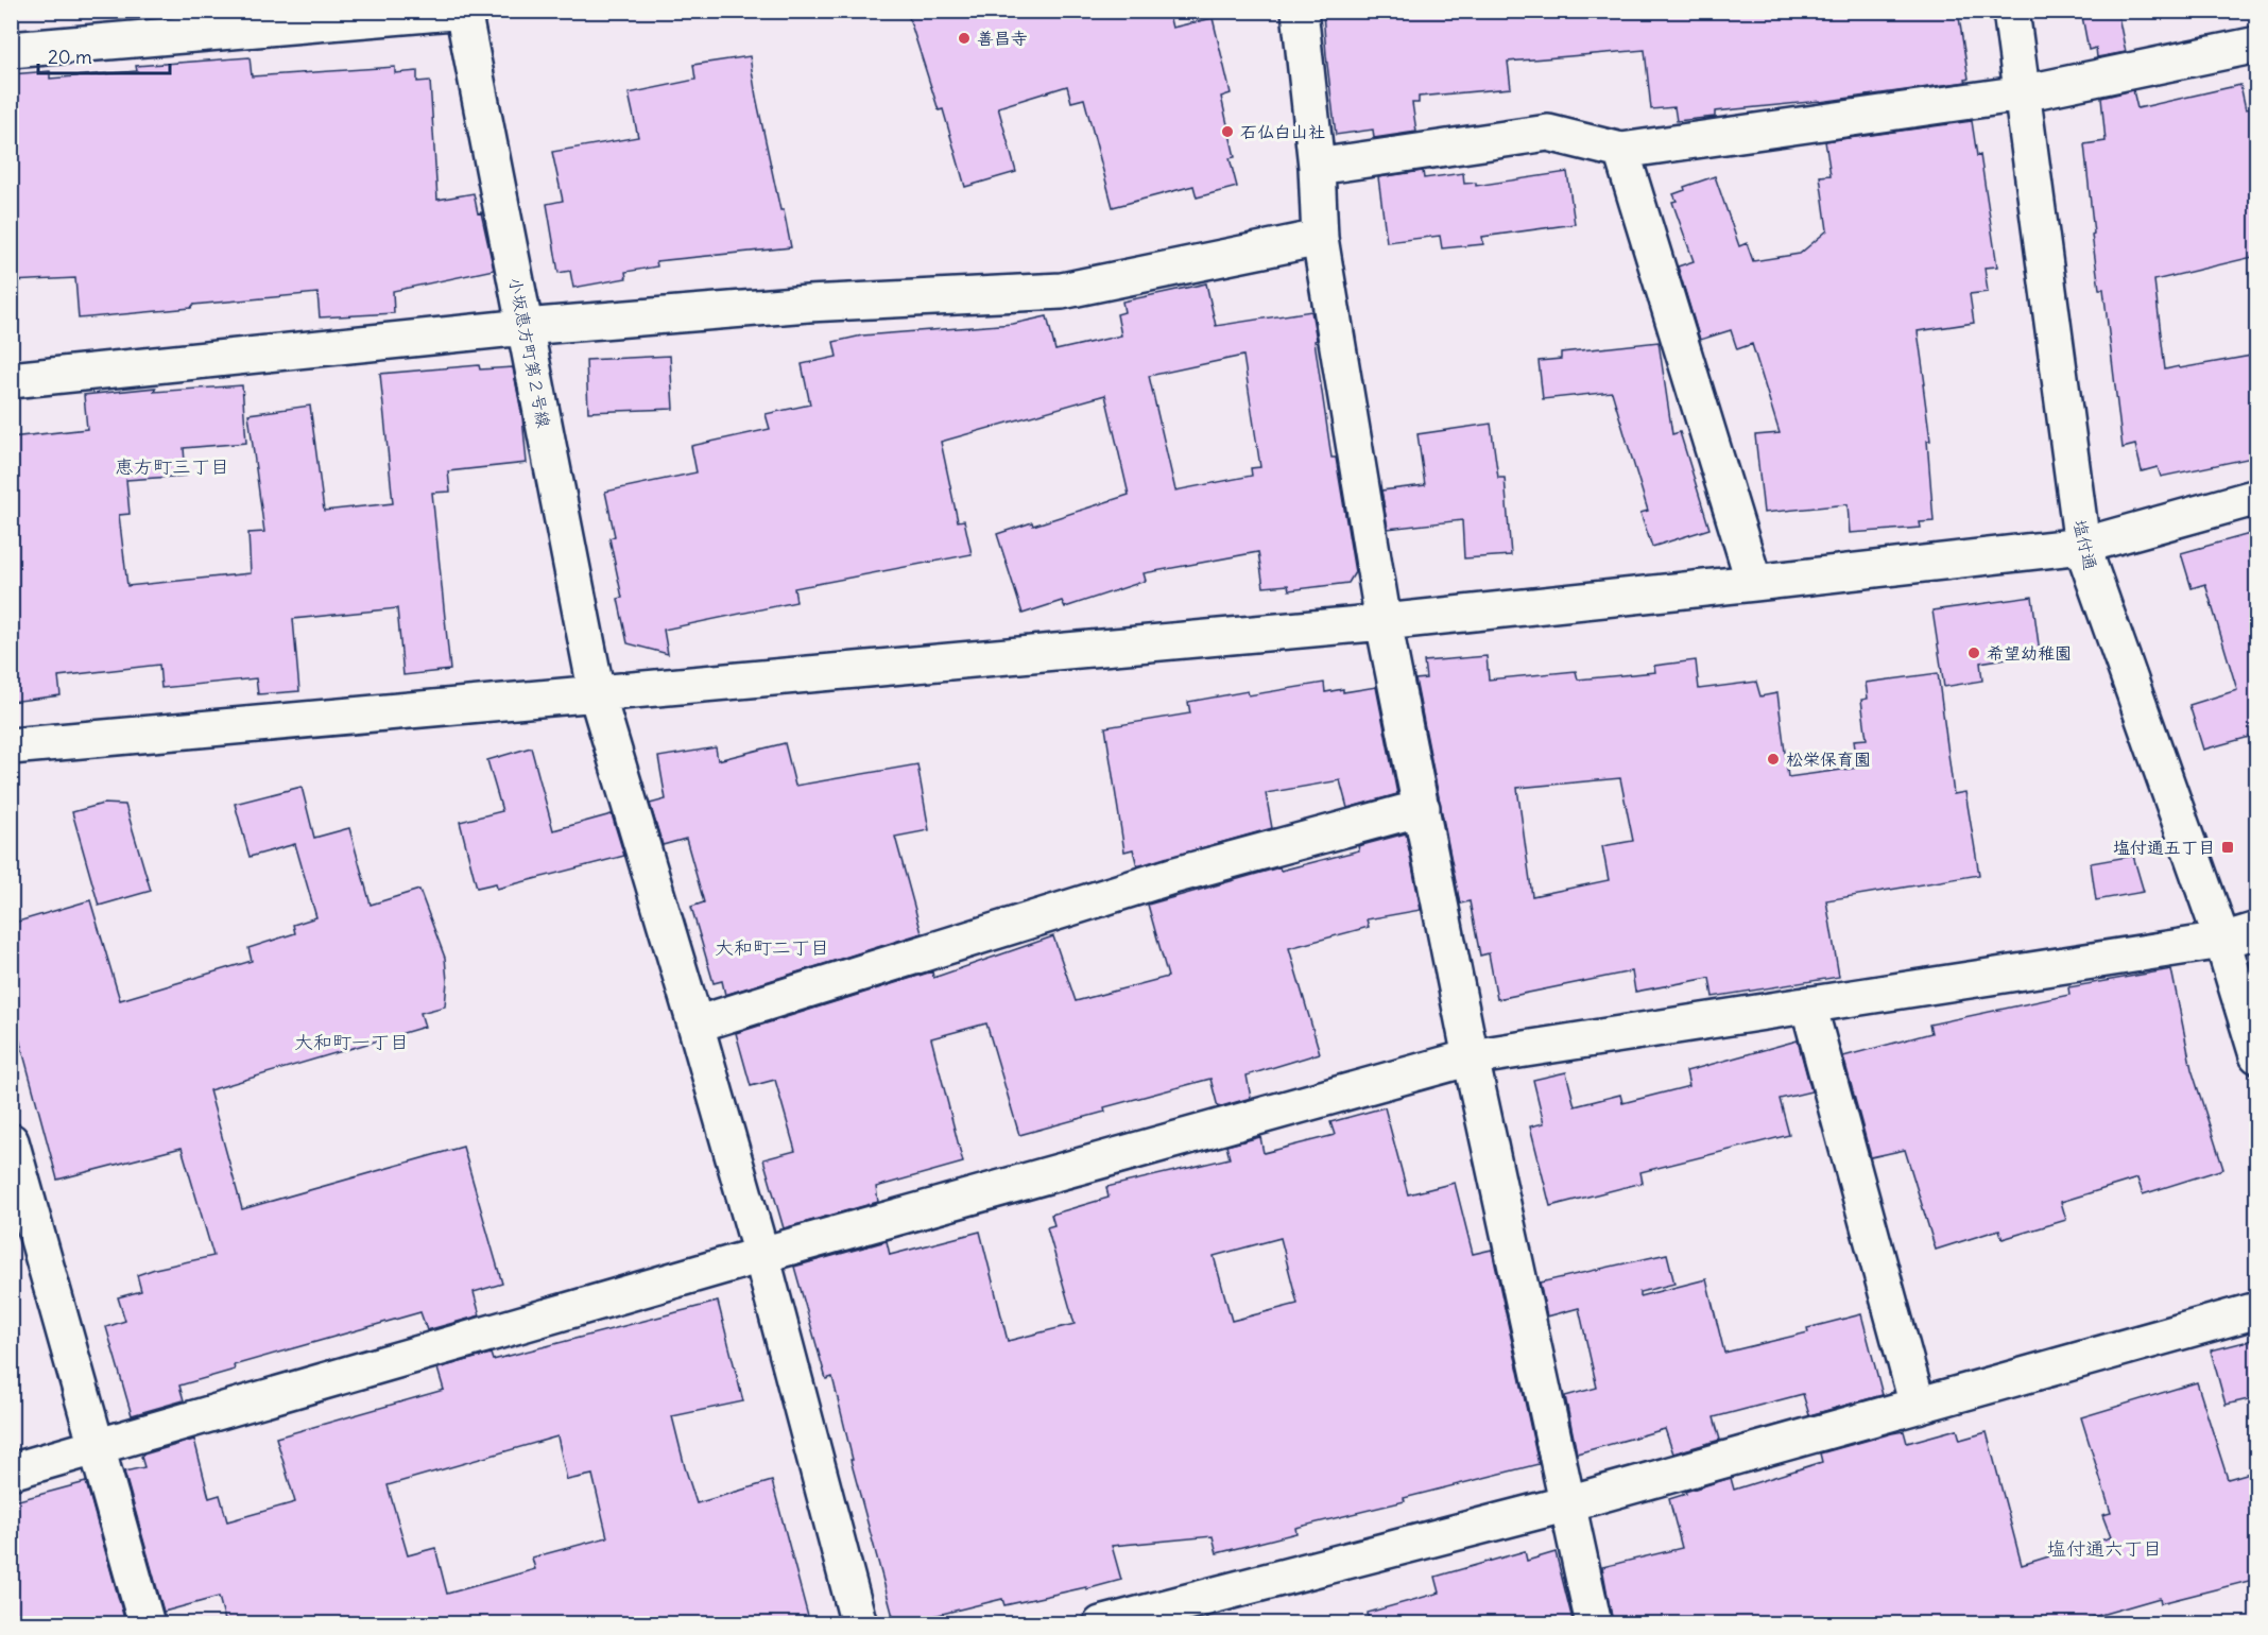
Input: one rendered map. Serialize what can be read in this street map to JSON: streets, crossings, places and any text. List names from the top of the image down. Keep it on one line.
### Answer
{"streets":{"street":["小坂恵方町第２号線","塩付通"]},"districts":["恵方町三丁目","大和町二丁目","大和町一丁目","塩付通六丁目"],"places":{"other":["善昌寺","石仏白山社","希望幼稚園","松栄保育園"],"transit":["塩付通五丁目"]},"scale_bar":"20 m"}
